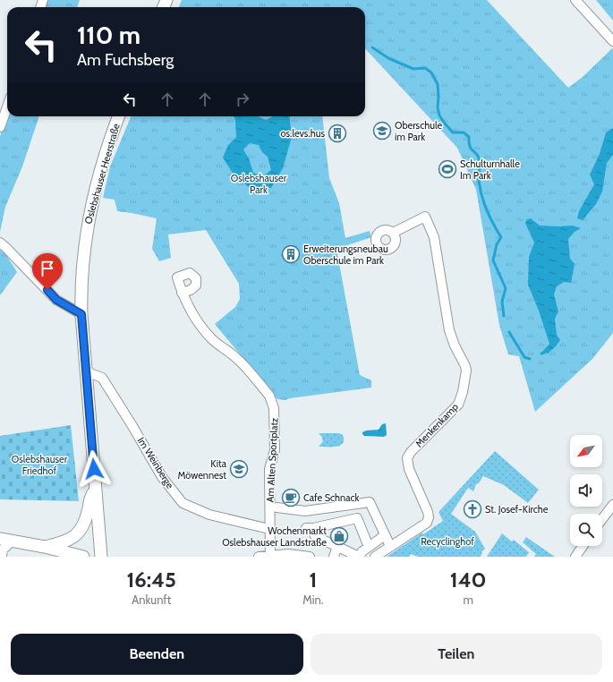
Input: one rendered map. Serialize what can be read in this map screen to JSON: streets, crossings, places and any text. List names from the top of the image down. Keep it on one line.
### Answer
{"streets":{"main road":["Oslebshauser Heerstraße"],"street":["Menkenkamp","Am Alten Sportplatz","Im Weinberge"]},"crossings":[["Oslebshauser Heerstraße","Im Weinberge"],["Am Alten Sportplatz","Im Weinberge"]],"parks":["Oslebshauser Park","Oslebshauser Friedhof","Recyclinghof"],"places":{"school or university":["Oberschule im Park","Kita Möwennest"],"building":["os.levs.hus","Erweiterungsneubau Oberschule im Park"],"sports":["Schulturnhalle Im Park"],"cafe":["Cafe Schnack"],"church":["St. Josef-Kirche"],"shop":["Wochenmarkt Oslebshauser Landstraße"]},"north":"bottom left","page":{"turn":["110 m","Am Fuchsberg"],"eta":["16:45","Ankunft","1","Min.","140","m"],"buttons":["Beenden","Teilen"]}}
